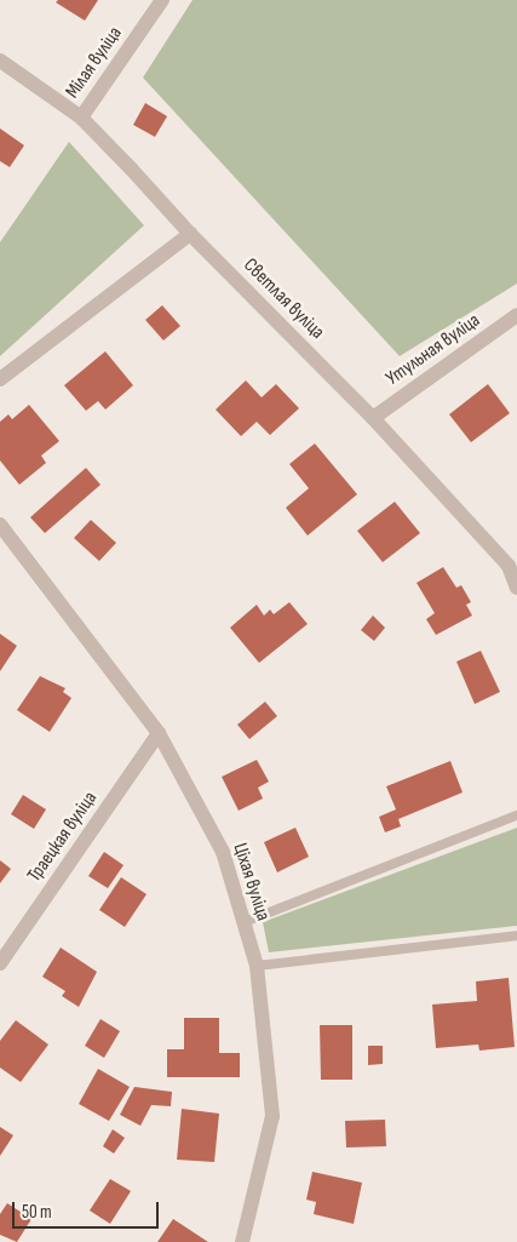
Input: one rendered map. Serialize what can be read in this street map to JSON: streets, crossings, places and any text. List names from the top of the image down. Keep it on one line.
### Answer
{"streets":{"street":["Мілая вуліца","Светлая вуліца","Утульная вуліца","Траецкая вуліца","Ціхая вуліца"]},"crossings":[["Мілая вуліца","Светлая вуліца"],["Светлая вуліца","Утульная вуліца"],["Траецкая вуліца","Ціхая вуліца"]],"scale_bar":"50 m"}
